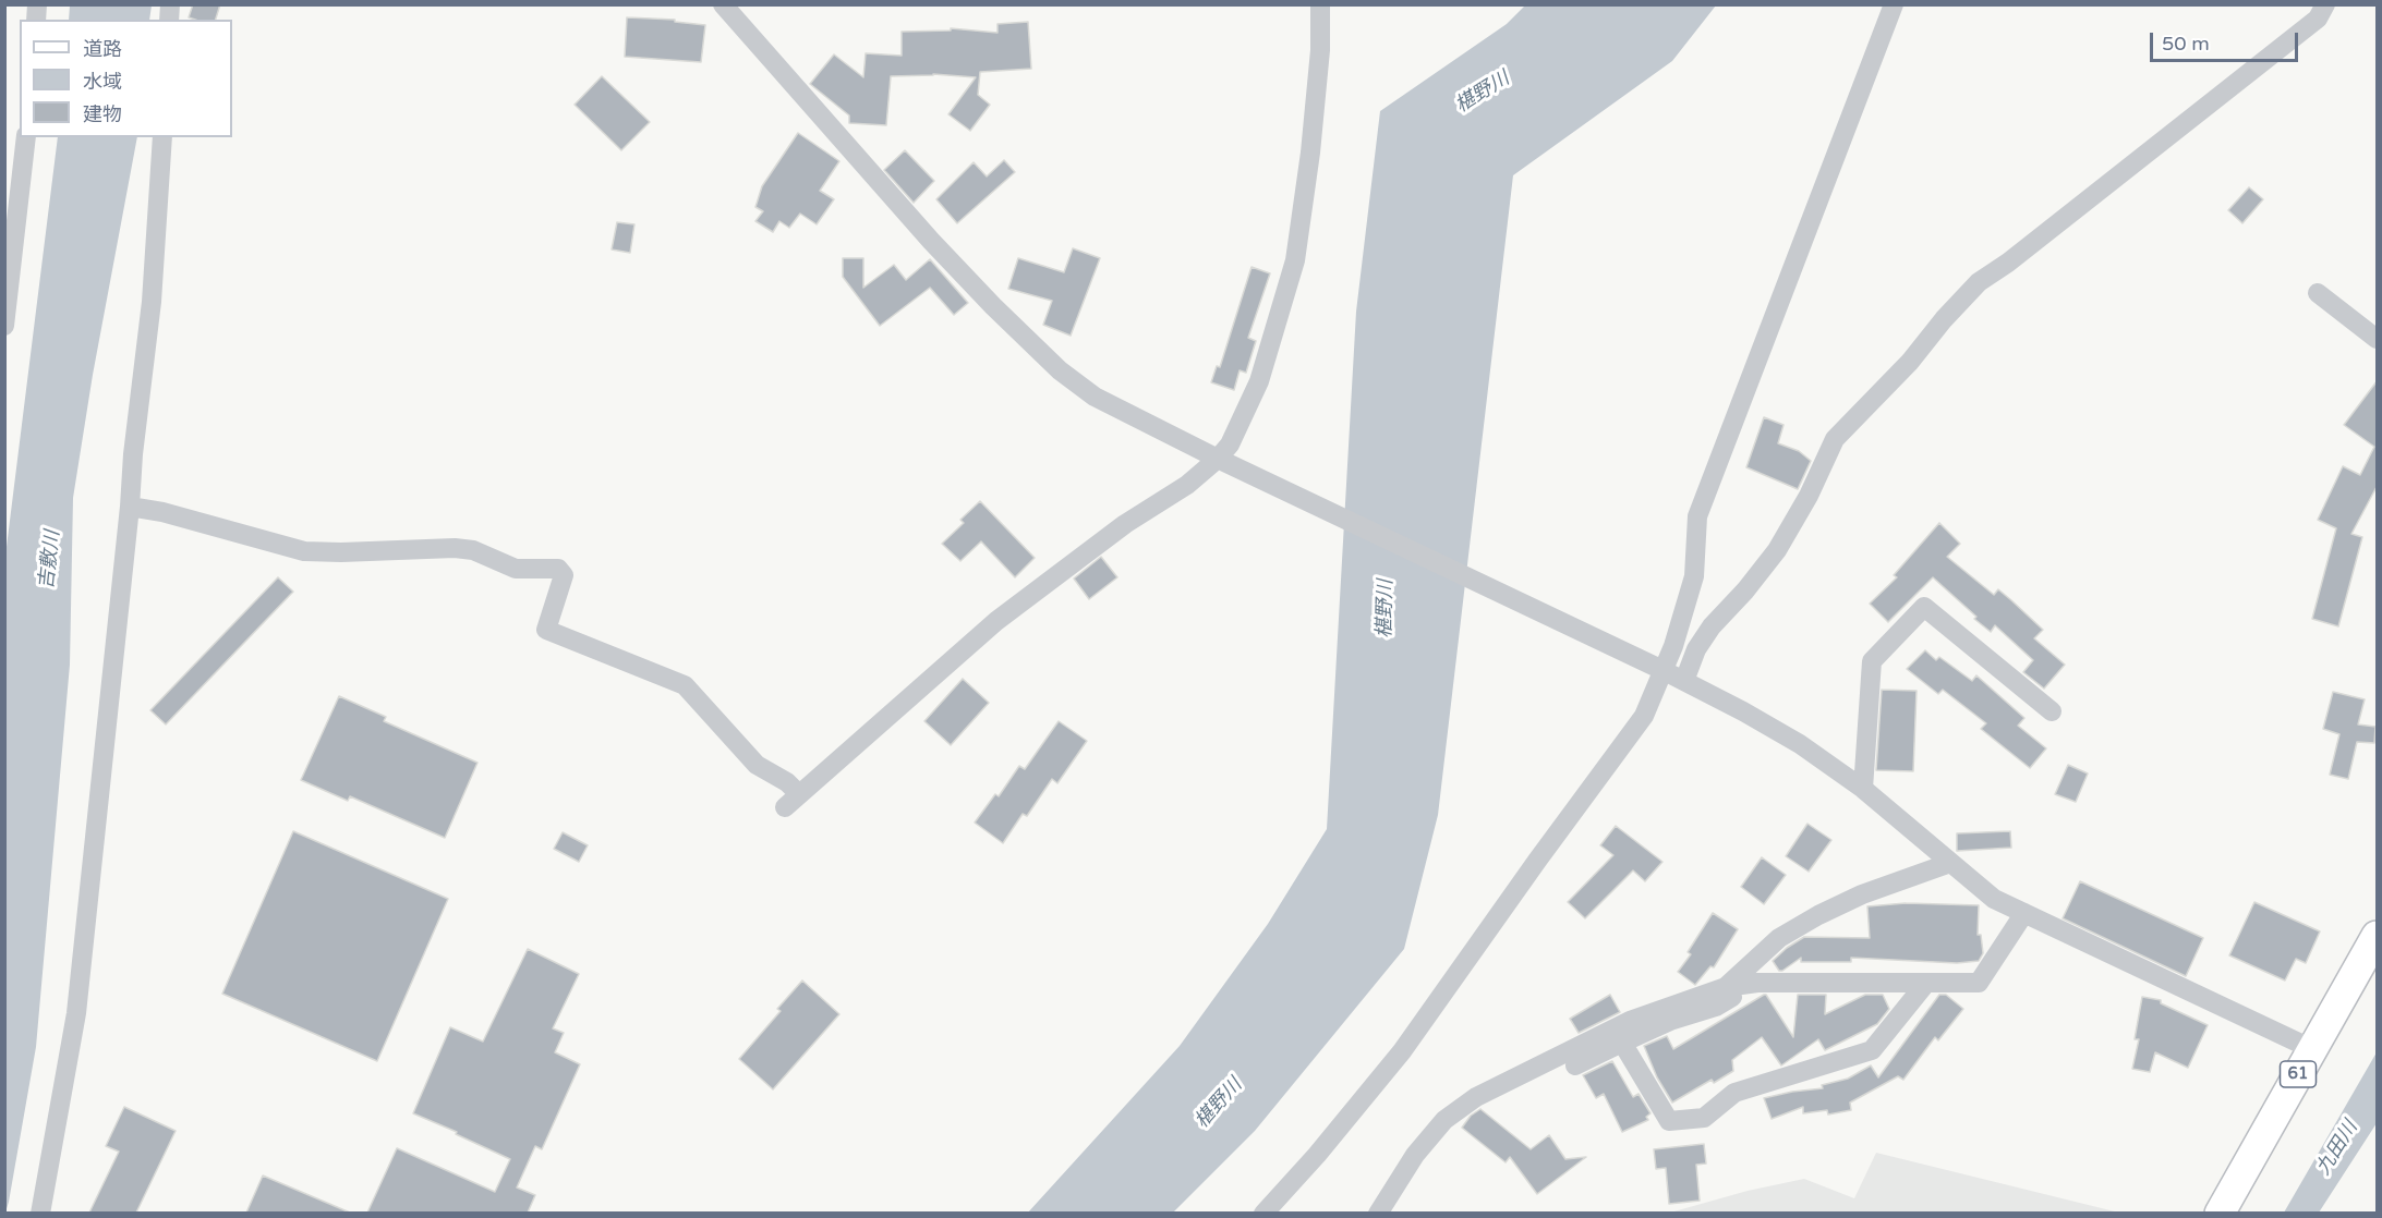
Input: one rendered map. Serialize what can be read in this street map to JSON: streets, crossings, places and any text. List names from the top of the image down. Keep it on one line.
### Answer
{"streets":{"main road":["61"]},"water":["椹野川","吉敷川","九田川"],"legend":["道路","水域","建物"],"scale_bar":"50 m"}
